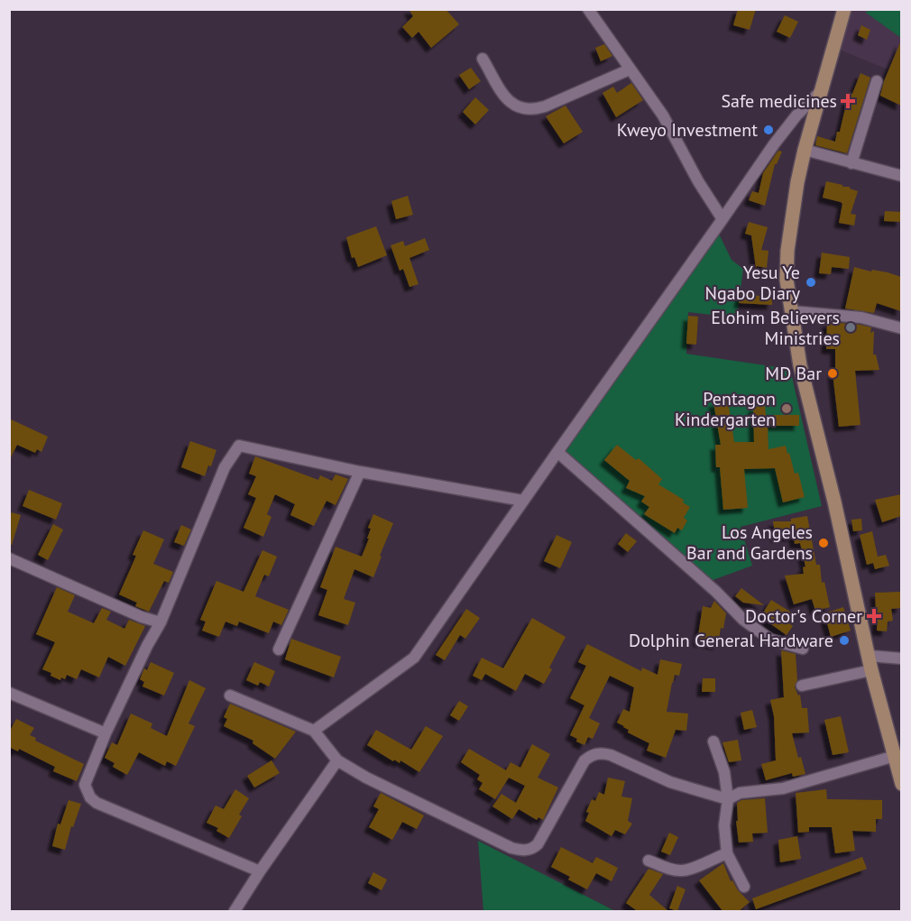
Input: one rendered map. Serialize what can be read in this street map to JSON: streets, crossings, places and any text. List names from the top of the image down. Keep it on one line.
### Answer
{"places":{"health":["Safe medicines","Doctor's Corner"],"other":["Kweyo Investment","Yesu Ye Ngabo Diary","Elohim Believers Ministries","MD Bar","Pentagon Kindergarten","Los Angeles Bar and Gardens","Dolphin General Hardware"]}}
